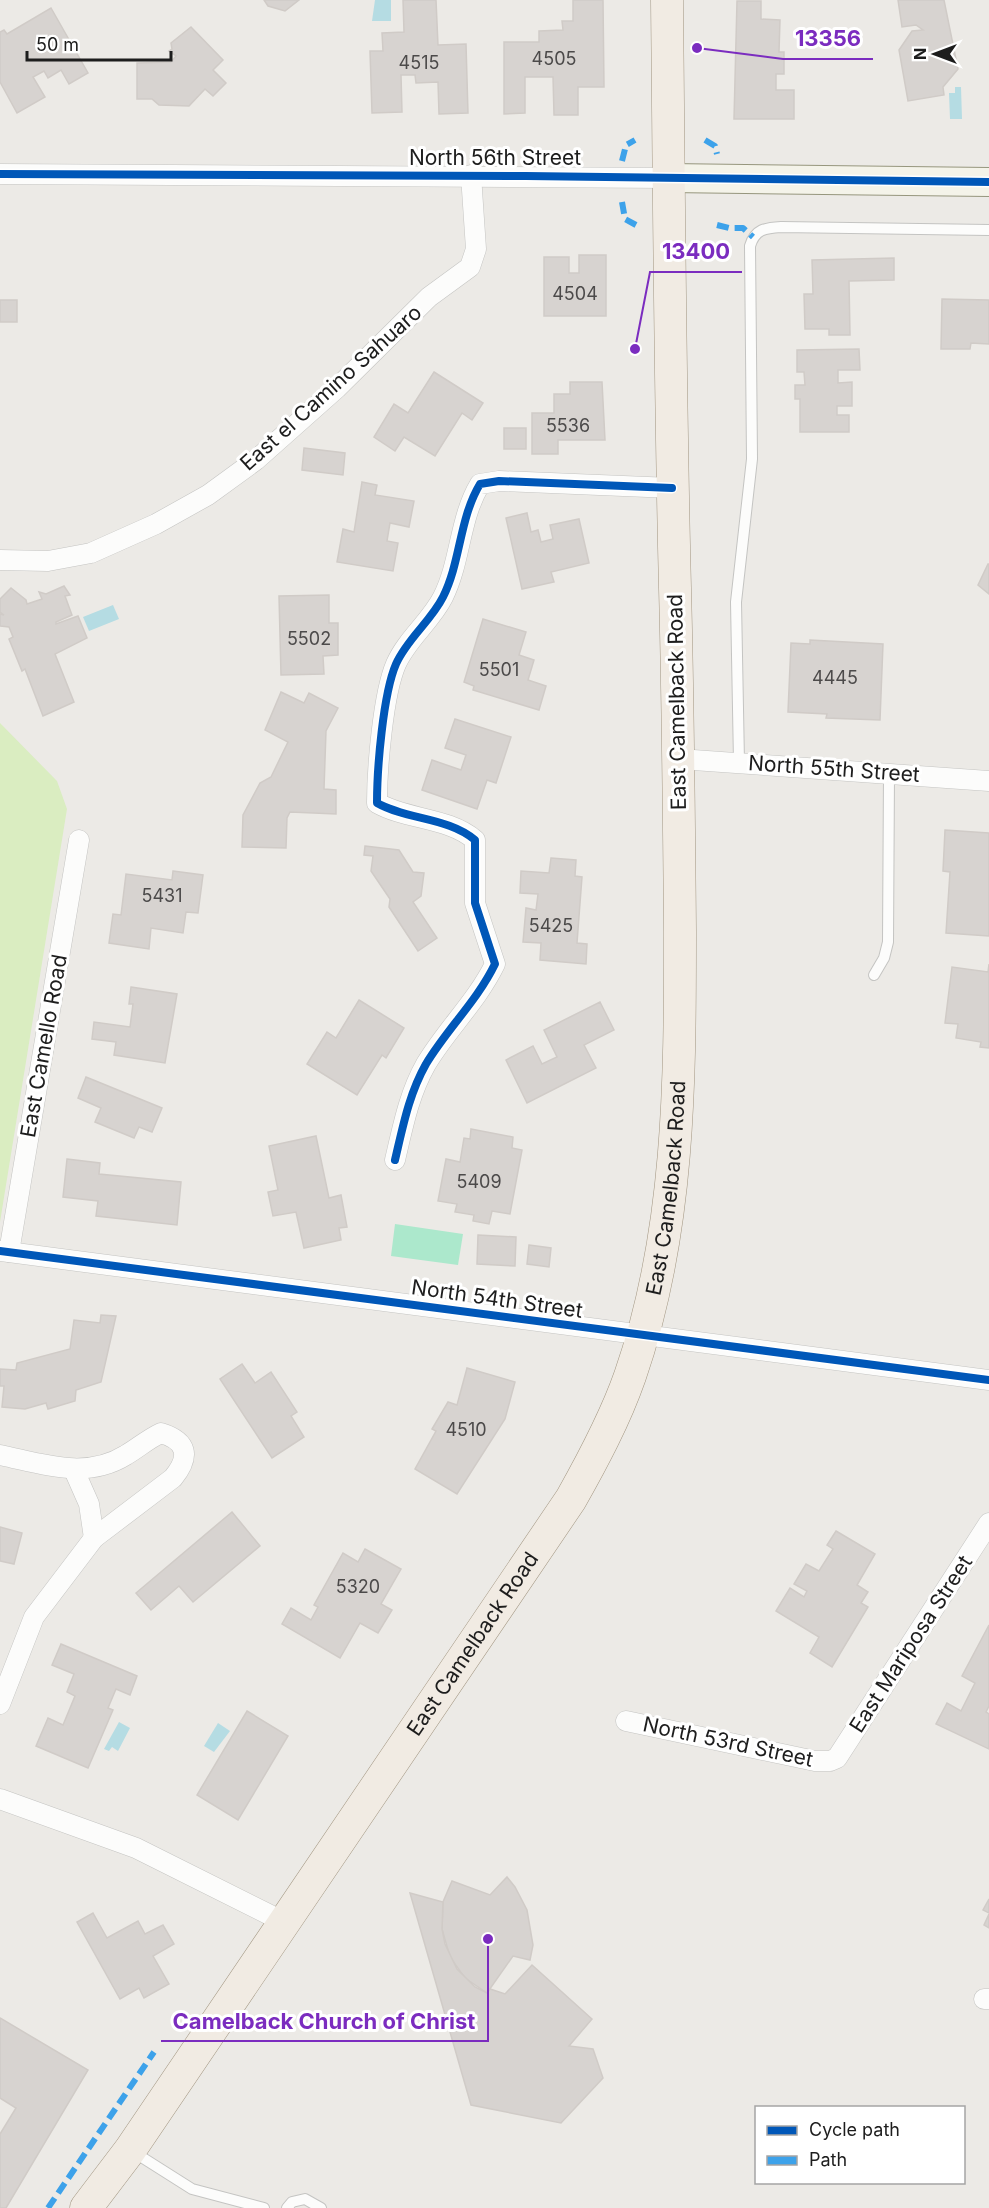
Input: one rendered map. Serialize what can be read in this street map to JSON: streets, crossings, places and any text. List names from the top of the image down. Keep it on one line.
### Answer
{"streets":{"main road":["North 56th Street","East Camelback Road"],"street":["East el Camino Sahuaro","North 55th Street","East Camello Road","North 54th Street","East Mariposa Street","North 53rd Street"]},"crossings":[["North 56th Street","East el Camino Sahuaro"],["North 56th Street","East Camelback Road"],["East Camelback Road","North 55th Street"],["East Camelback Road","North 54th Street"],["East Camello Road","North 54th Street"],["East Mariposa Street","North 53rd Street"]],"places":["13356","13400","Camelback Church of Christ"],"house_numbers":["4505","4515","4504","5536","5502","5501","4445","5431","5425","5409","4510","5320"],"legend":["Cycle path","Path"],"scale_bar":"50 m","north":"left"}
